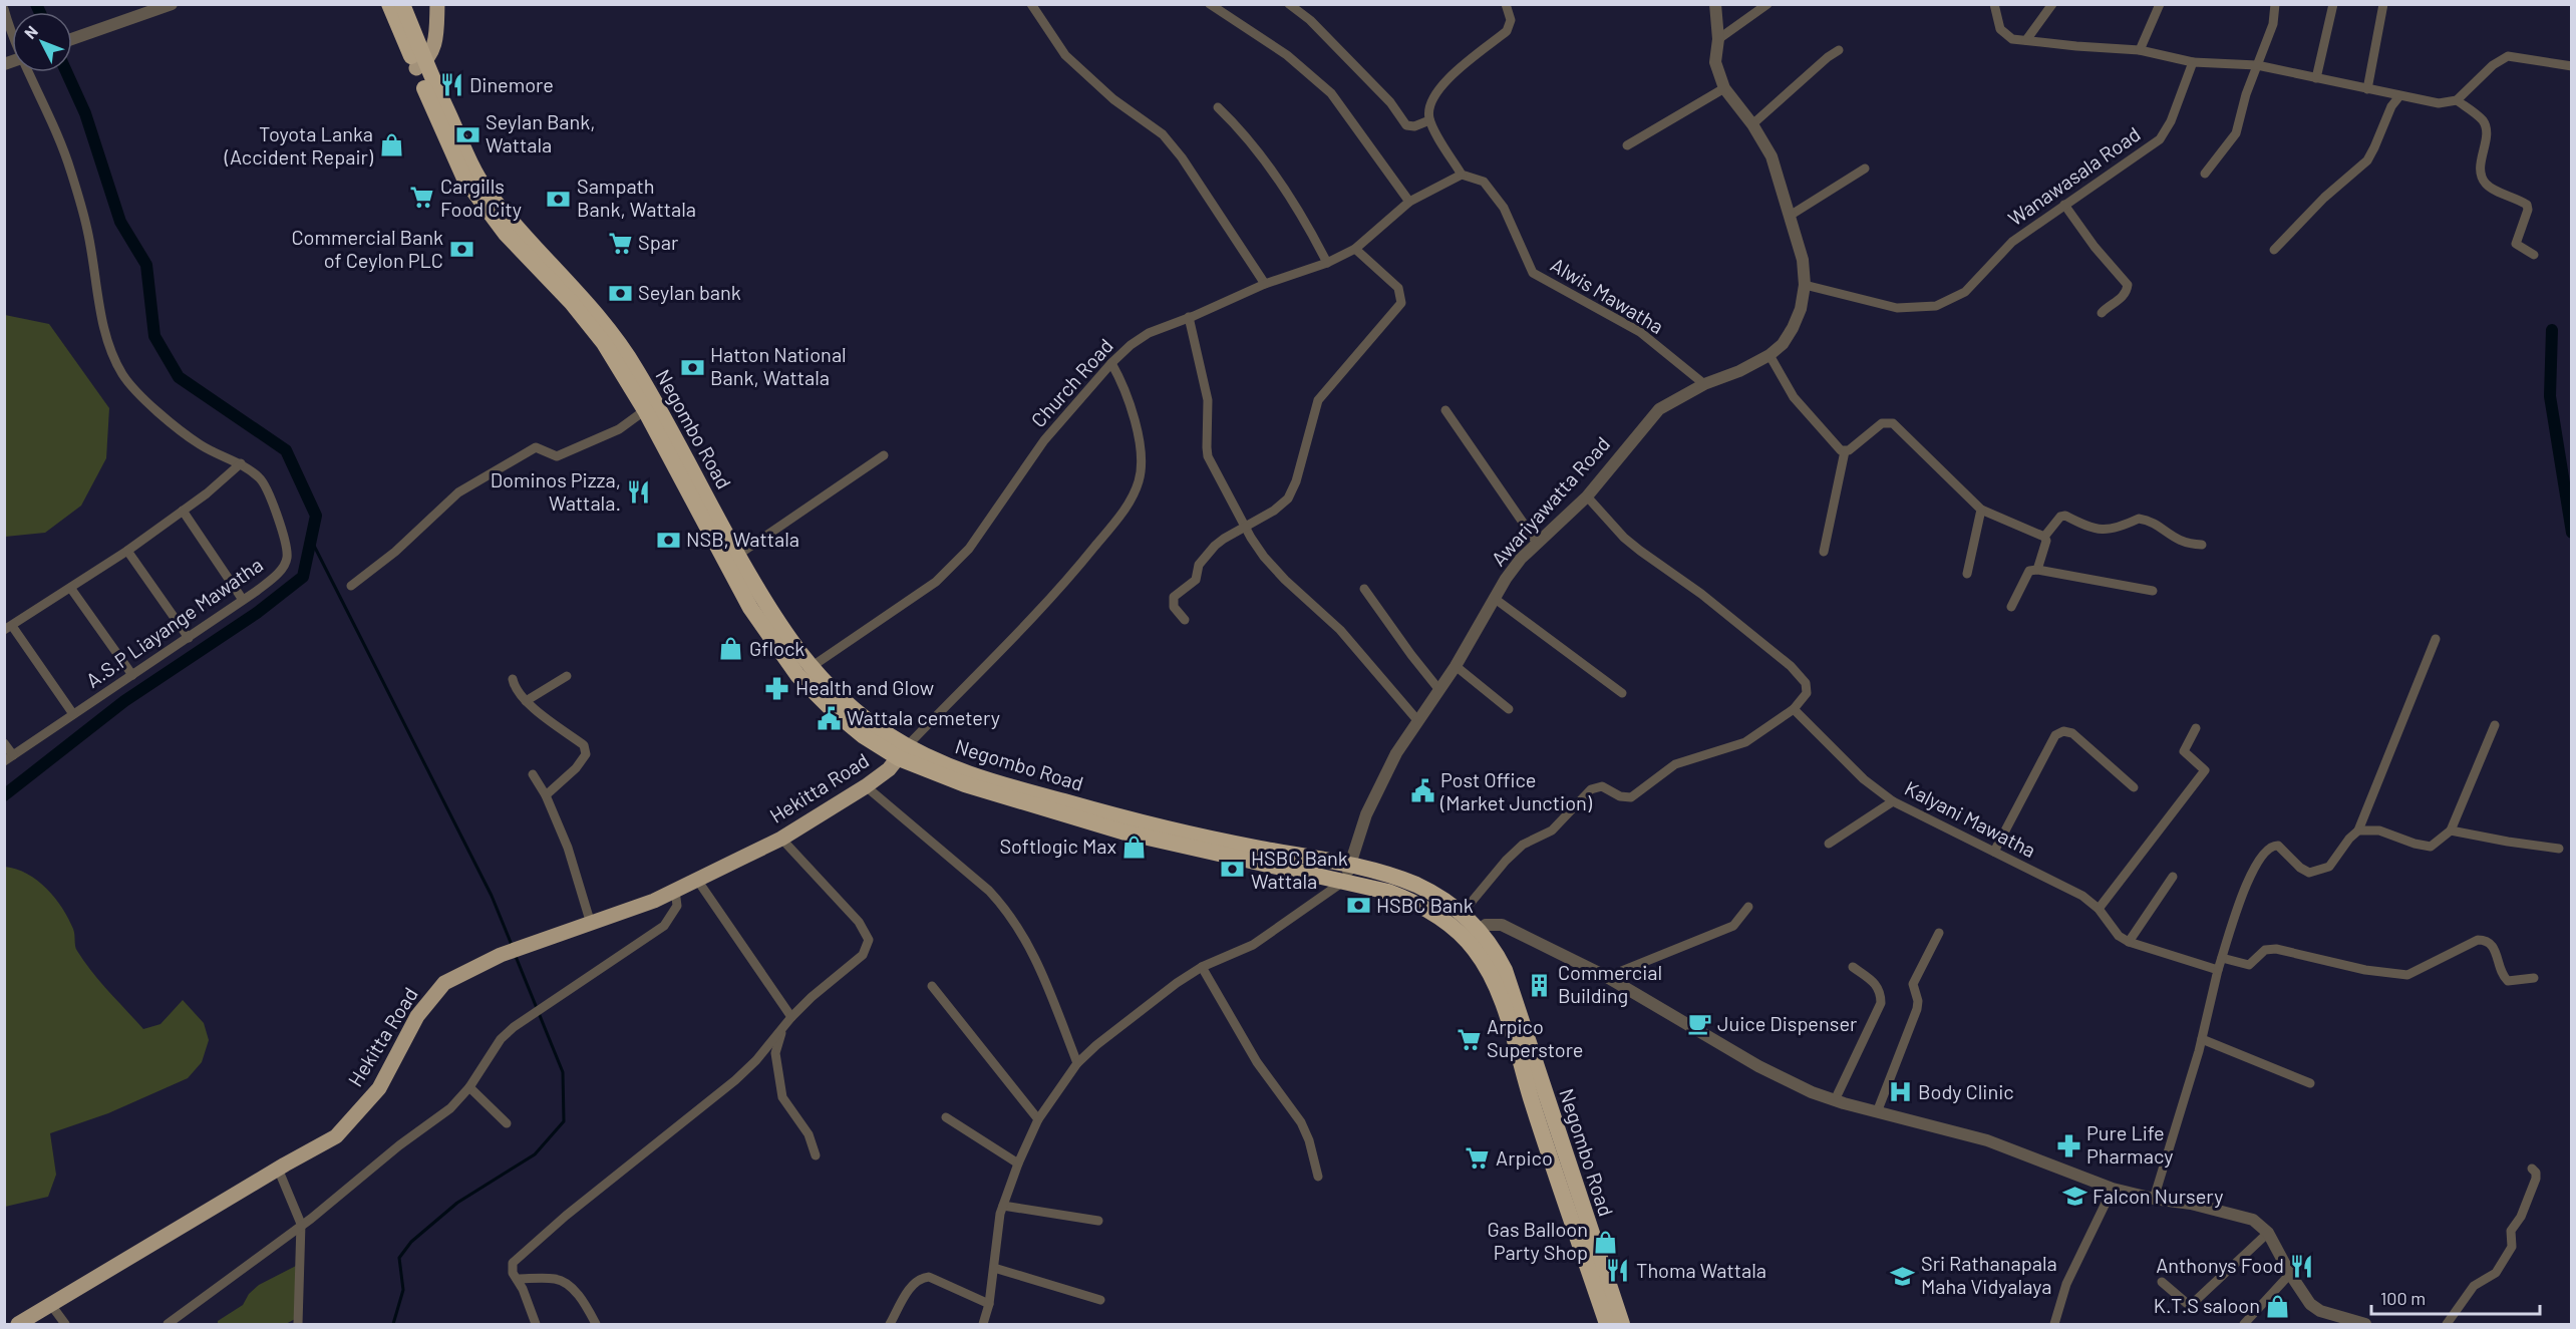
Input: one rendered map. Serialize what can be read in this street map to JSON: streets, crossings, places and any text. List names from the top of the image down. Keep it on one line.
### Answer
{"streets":{"highway":["Negombo Road"],"main road":["Hekitta Road"],"street":["Wanawasala Road","Alwis Mawatha","Church Road","Awariyawatta Road","A.S.P Liayange Mawatha","Kalyani Mawatha"]},"crossings":[["Wanawasala Road","Awariyawatta Road"],["Alwis Mawatha","Church Road"],["Alwis Mawatha","Awariyawatta Road"],["Church Road","Negombo Road"],["Negombo Road","Awariyawatta Road"],["Negombo Road","Hekitta Road"]],"places":{"restaurant":["Dinemore","Dominos Pizza, Wattala.","Anthonys Food","Thoma Wattala"],"bank":["Seylan Bank, Wattala","Sampath Bank, Wattala","Commercial Bank of Ceylon PLC","Seylan bank","Hatton National Bank, Wattala","NSB, Wattala","HSBC Bank Wattala","HSBC Bank"],"shop":["Toyota Lanka (Accident Repair)","Gflock","Softlogic Max","Gas Balloon Party Shop","K.T.S saloon"],"supermarket":["Cargills Food City","Spar","Arpico Superstore","Arpico"],"pharmacy":["Health and Glow","Pure Life Pharmacy"],"public building":["Wattala cemetery","Post Office (Market Junction)"],"building":["Commercial Building"],"cafe":["Juice Dispenser"],"hospital":["Body Clinic"],"school or university":["Falcon Nursery","Sri Rathanapala Maha Vidyalaya"]},"scale_bar":"100 m","north":"top left"}
